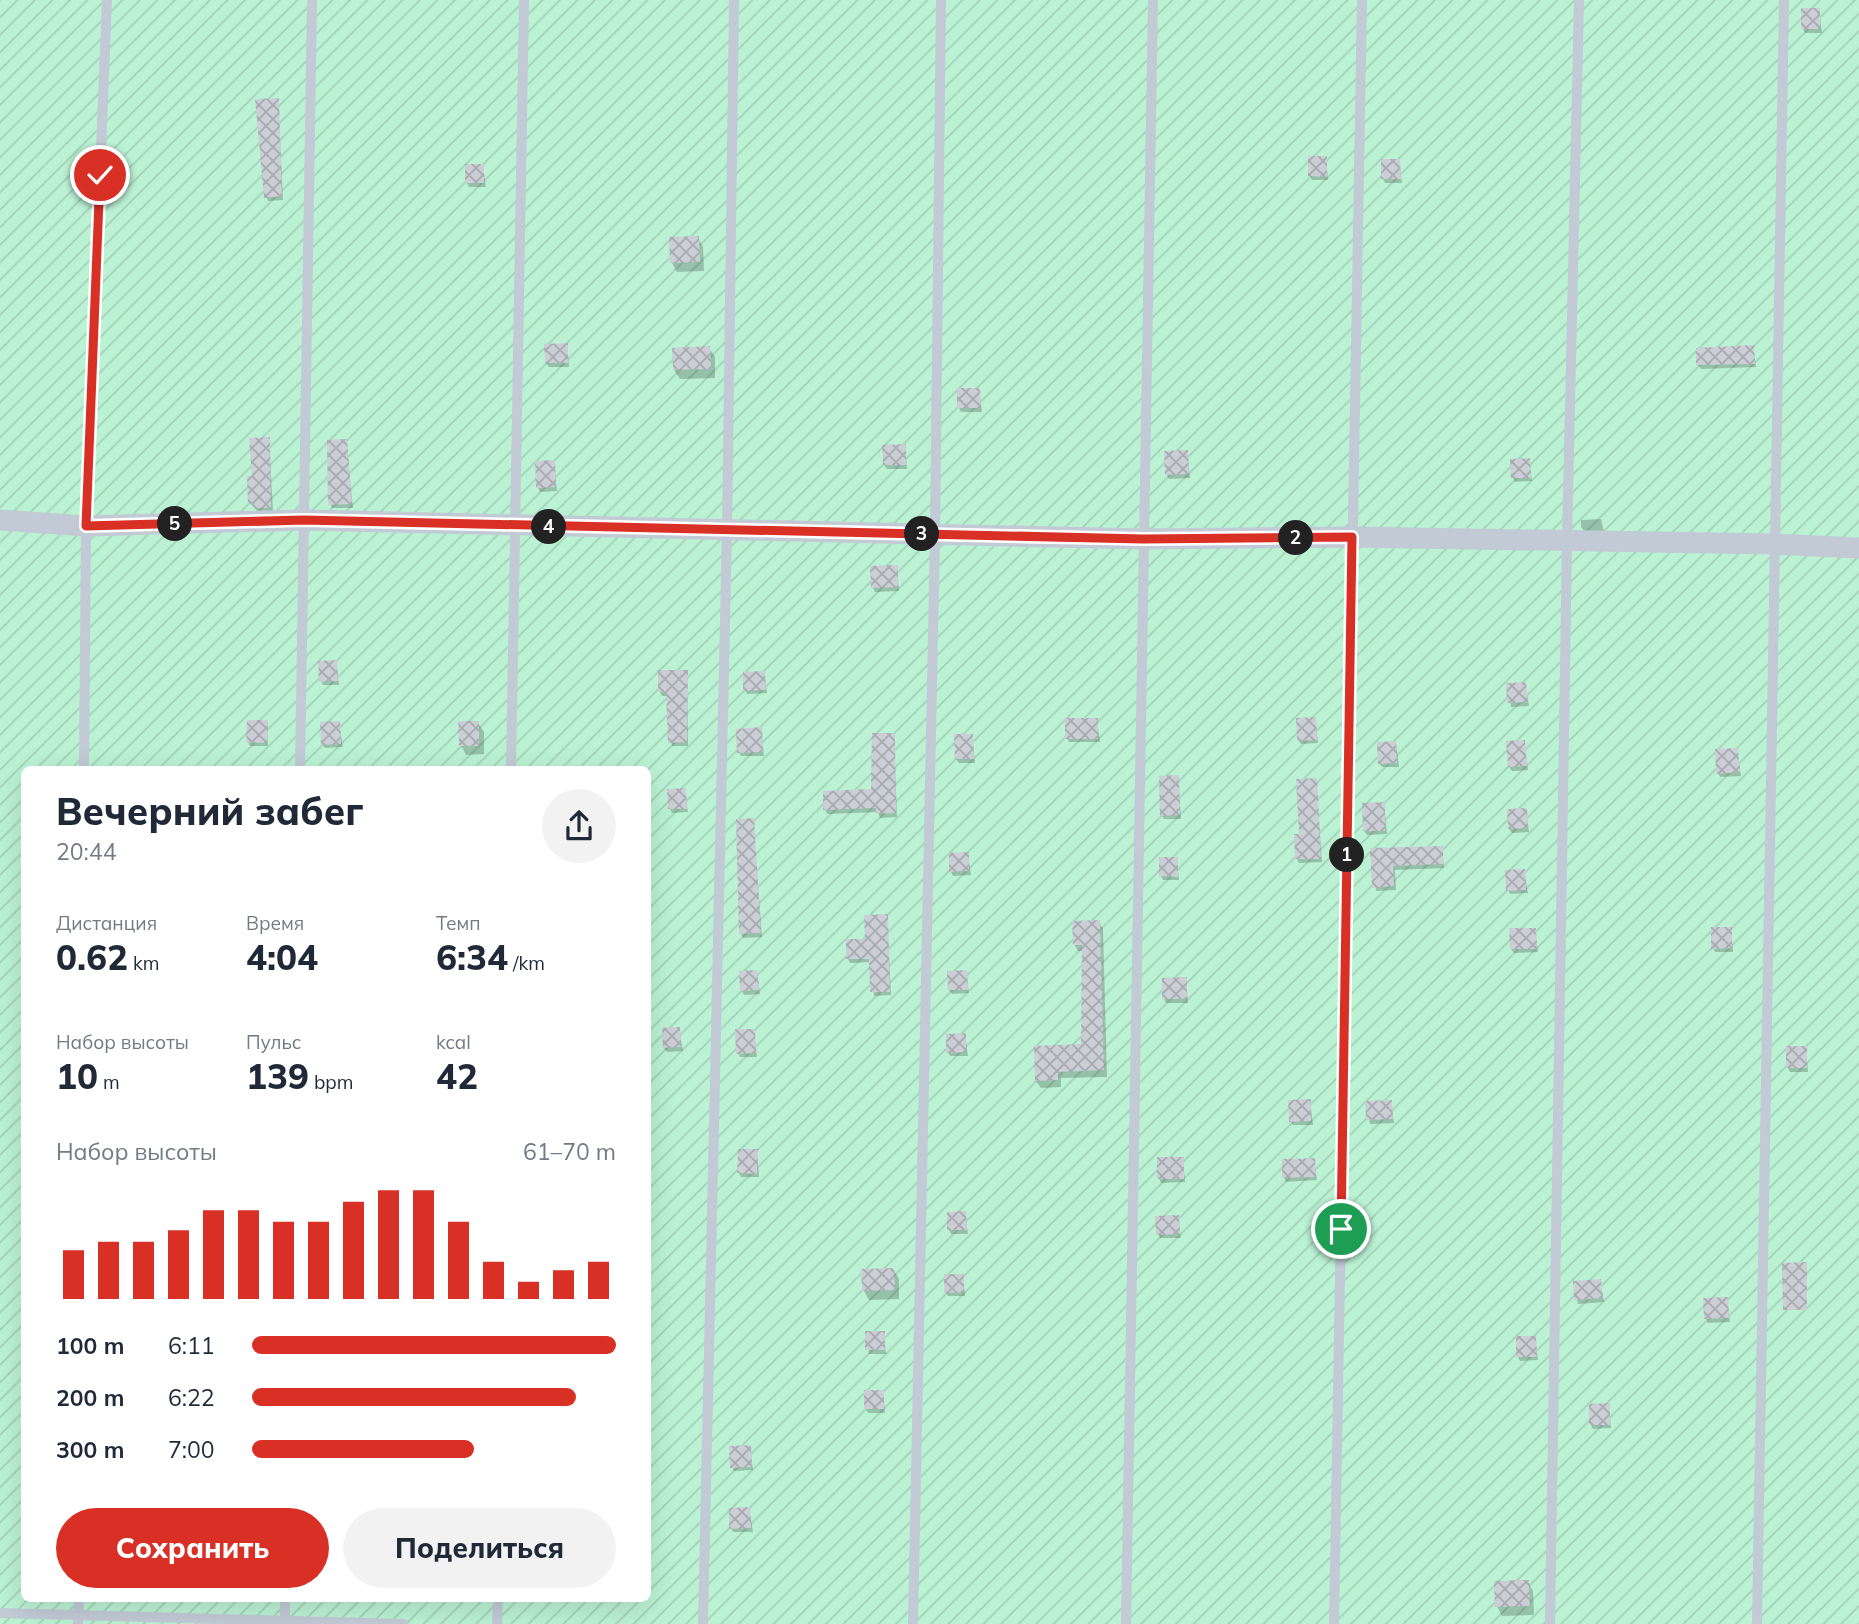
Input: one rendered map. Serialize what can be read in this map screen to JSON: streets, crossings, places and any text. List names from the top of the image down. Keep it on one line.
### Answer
{"page":{"pins":["5","4","3","2","1"],"heading":["Вечерний забег","20:44"],"stats":[["Дистанция","0.62 km"],["Время","4:04"],["Темп","6:34 /km"],["Набор высоты","10 m"],["Пульс","139 bpm"],["kcal","42"]],"chart":["Набор высоты","61–70 m"],"list":[{"name":"100 m","note":"6:11"},{"name":"200 m","note":"6:22"},{"name":"300 m","note":"7:00"}],"buttons":["Сохранить","Поделиться"]}}
